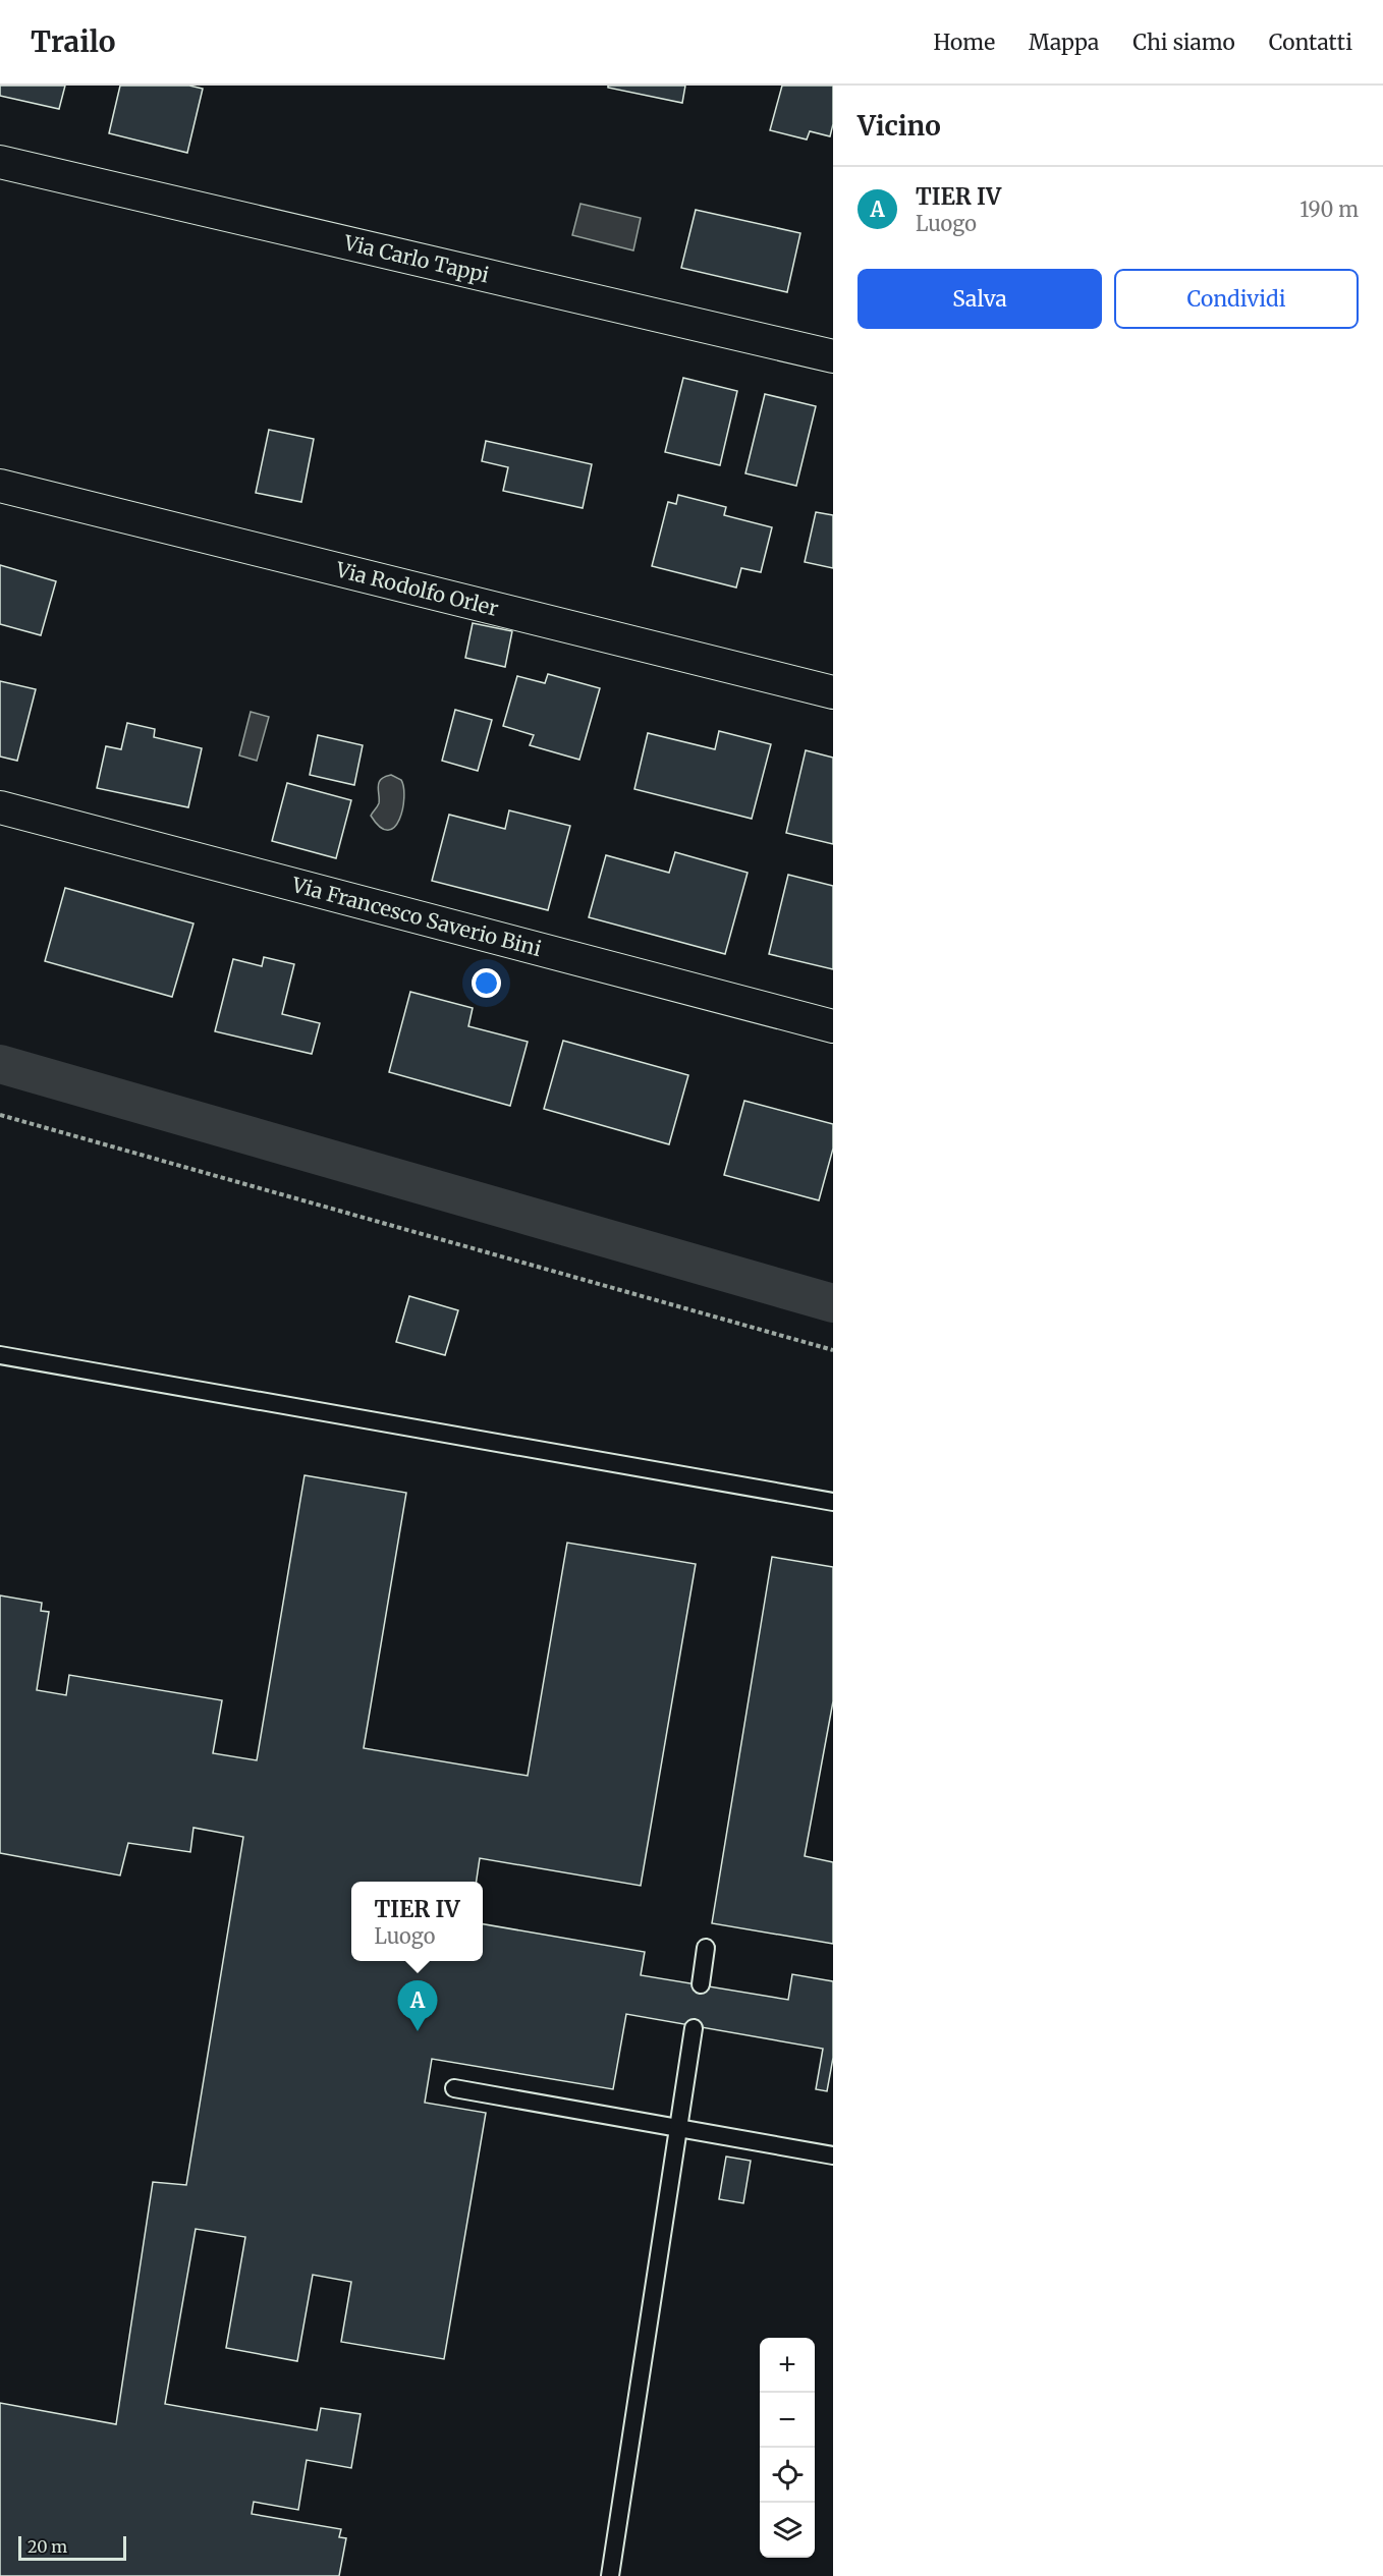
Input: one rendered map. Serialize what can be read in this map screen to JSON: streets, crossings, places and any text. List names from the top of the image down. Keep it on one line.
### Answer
{"streets":{"street":["Via Carlo Tappi","Via Rodolfo Orler","Via Francesco Saverio Bini"]},"scale_bar":"20 m","page":{"header":"Trailo","nav":["Home","Mappa","Chi siamo","Contatti"],"heading":"Vicino","list":[{"mark":"A","name":"TIER IV","note":"Luogo","value":"190 m"}],"buttons":["Salva","Condividi"],"popup":["TIER IV","Luogo"],"pins":"A","map_buttons":["+","−"],"scale":"20 m"}}
